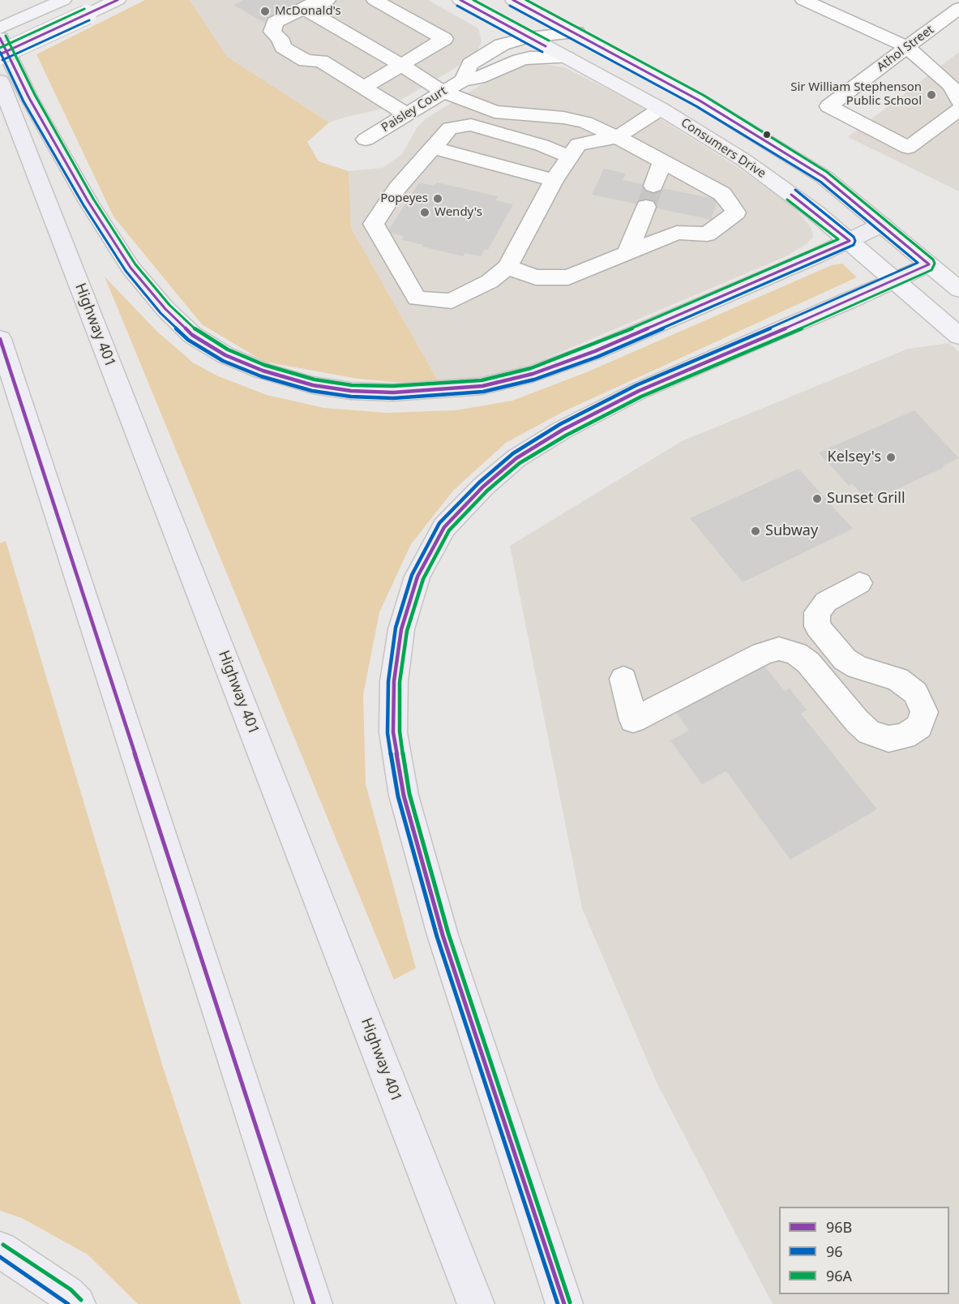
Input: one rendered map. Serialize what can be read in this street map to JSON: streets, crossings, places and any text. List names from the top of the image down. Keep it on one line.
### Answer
{"streets":{"highway":["Highway 401"],"main road":["Consumers Drive"],"street":["Athol Street","Paisley Court"]},"crossings":[["Paisley Court","Consumers Drive"]],"places":["McDonald's","Sir William Stephenson Public School","Popeyes","Wendy's","Kelsey's","Sunset Grill","Subway"],"lines":["transit line 96B","transit line 96A","transit line 96"],"legend":["96B","96","96A"]}
